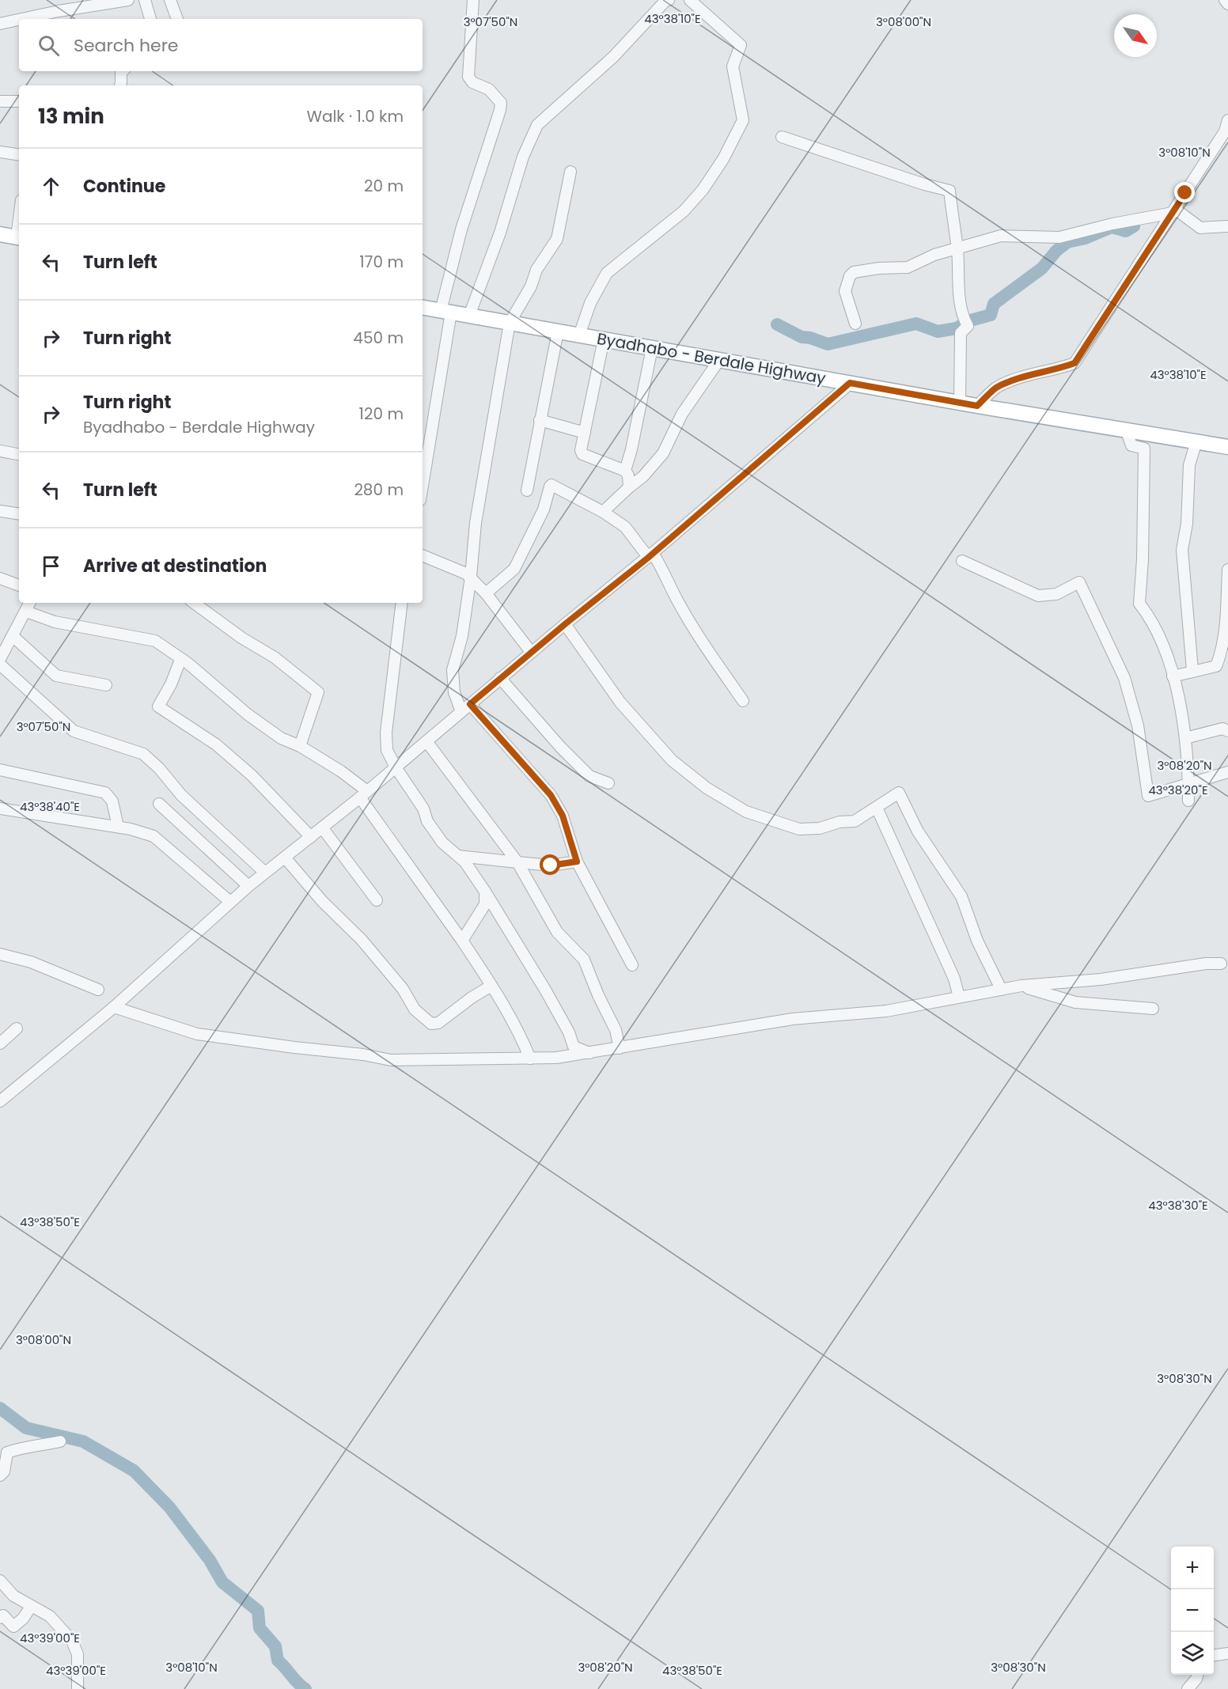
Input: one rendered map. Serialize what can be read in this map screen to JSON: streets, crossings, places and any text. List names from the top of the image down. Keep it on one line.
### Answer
{"streets":{"main road":["Byadhabo - Berdale Highway"]},"north":"bottom right","page":{"search":"Search here","heading":["13 min","Walk · 1.0 km"],"list":[["Continue","20 m"],["Turn left","170 m"],["Turn right","450 m"],["Turn right","Byadhabo - Berdale Highway","120 m"],["Turn left","280 m"],"Arrive at destination"],"map_buttons":["+","−"]},"coordinates":["43°38'10\"E","3°07'50\"N","3°08'00\"N","3°08'10\"N","3°08'20\"N","43°38'20\"E","43°38'40\"E","43°38'30\"E","43°38'50\"E","3°08'30\"N","43°39'00\"E"]}
